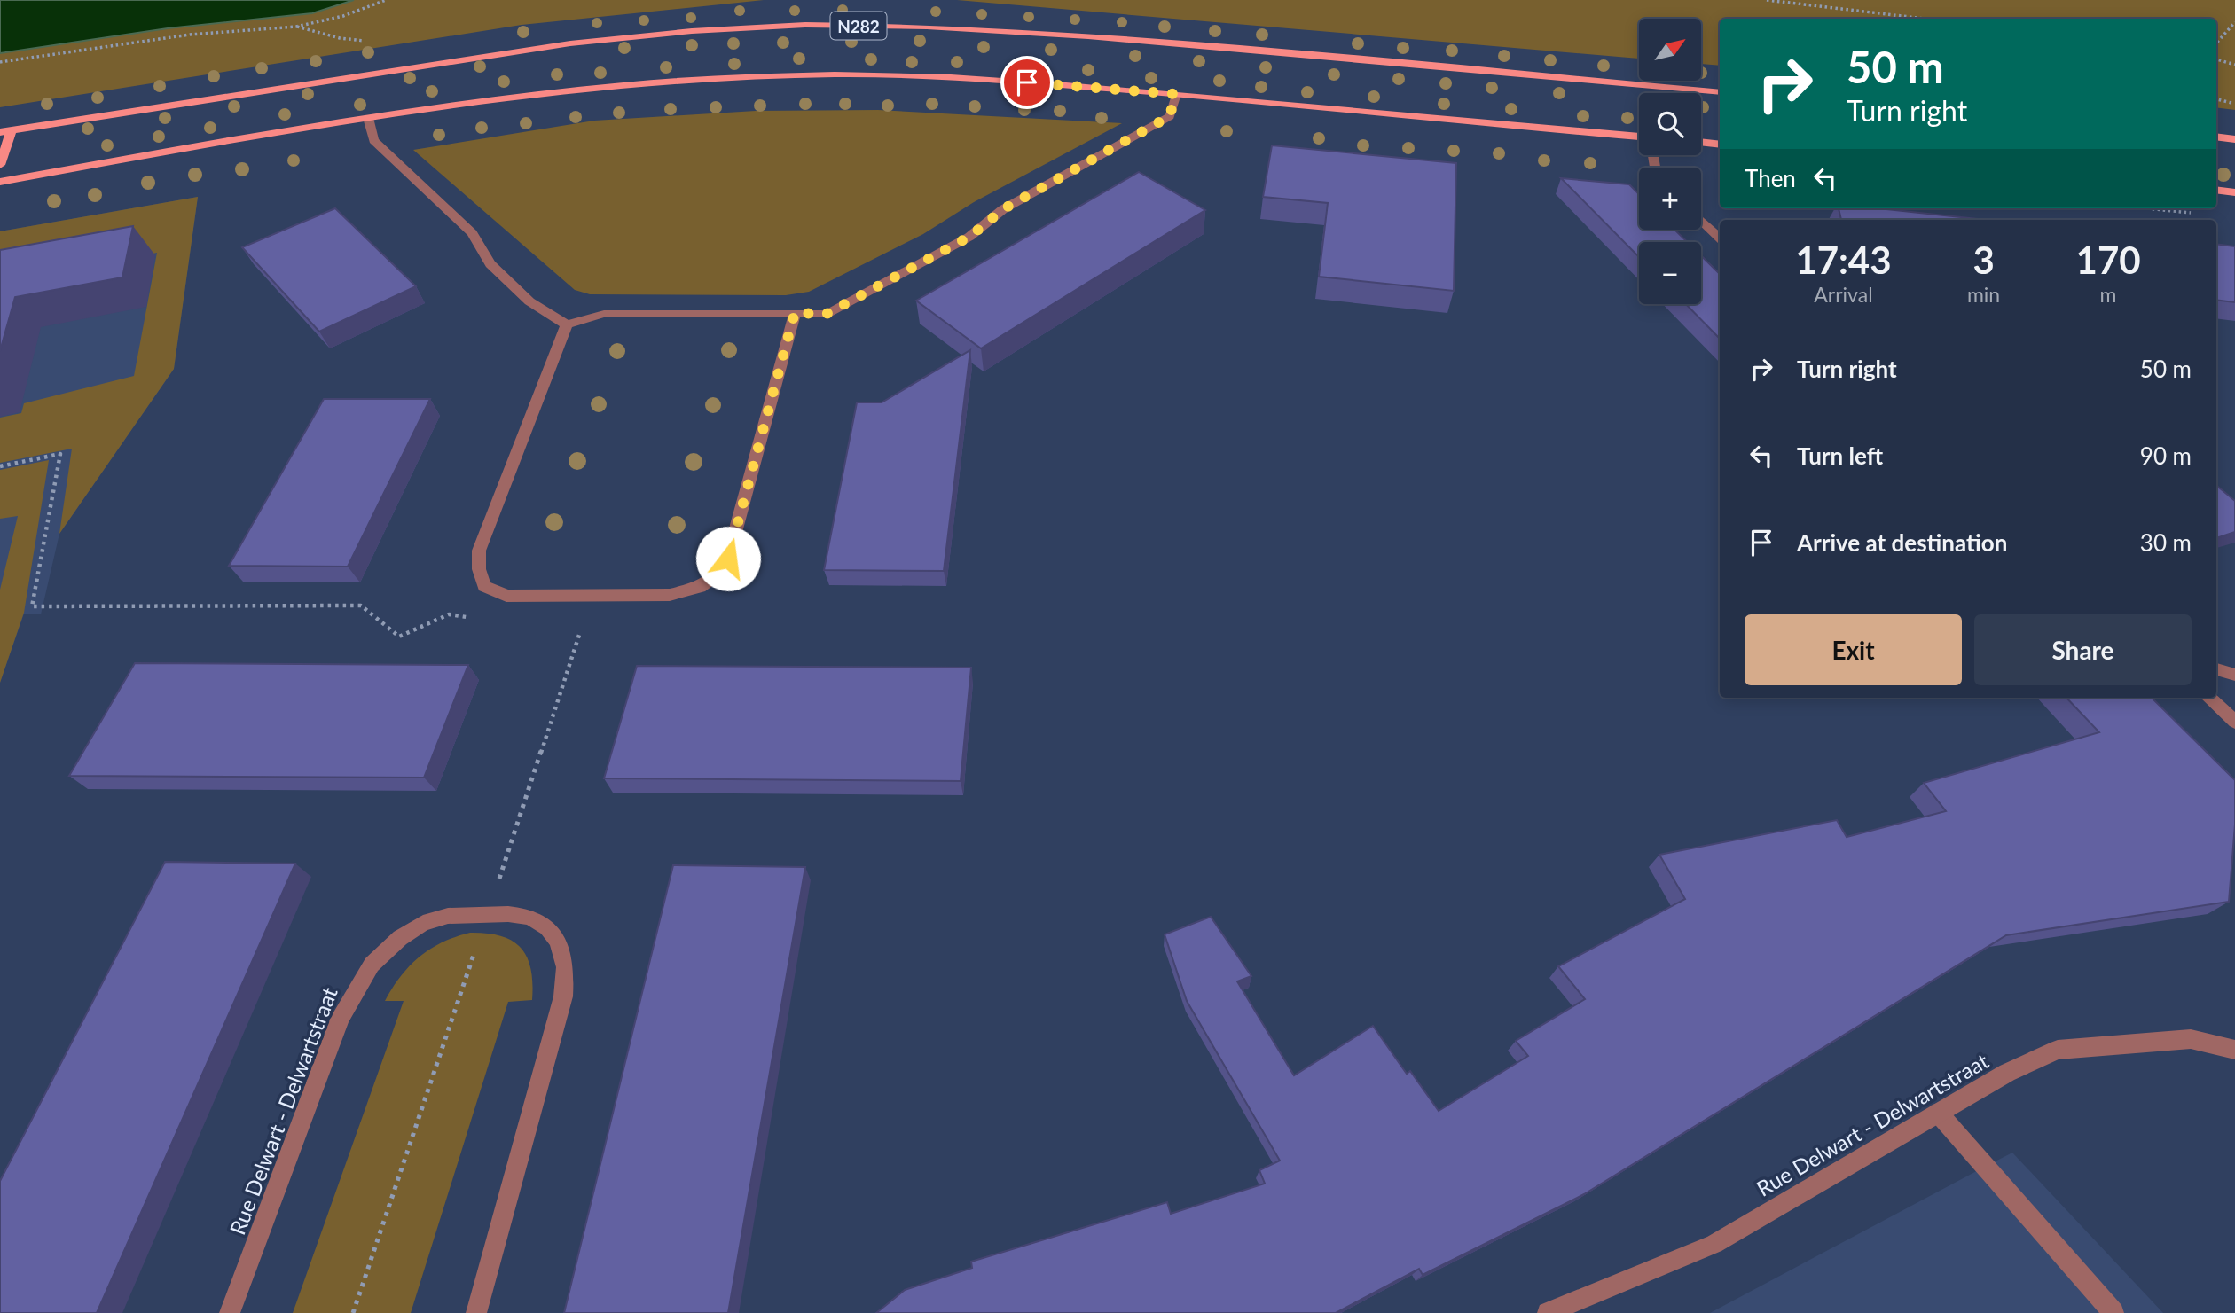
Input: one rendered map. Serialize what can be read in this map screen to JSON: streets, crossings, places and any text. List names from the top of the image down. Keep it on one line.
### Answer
{"streets":{"main road":["N282"],"street":["Rue Delwart - Delwartstraat"]},"north":"top right","page":{"map_buttons":["+","−"],"turn":["50 m","Turn right"],"then":"Then","eta":["17:43","Arrival","3","min","170","m"],"list":[{"name":"Turn right","value":"50 m"},{"name":"Turn left","value":"90 m"},{"name":"Arrive at destination","value":"30 m"}],"buttons":["Exit","Share"]}}
